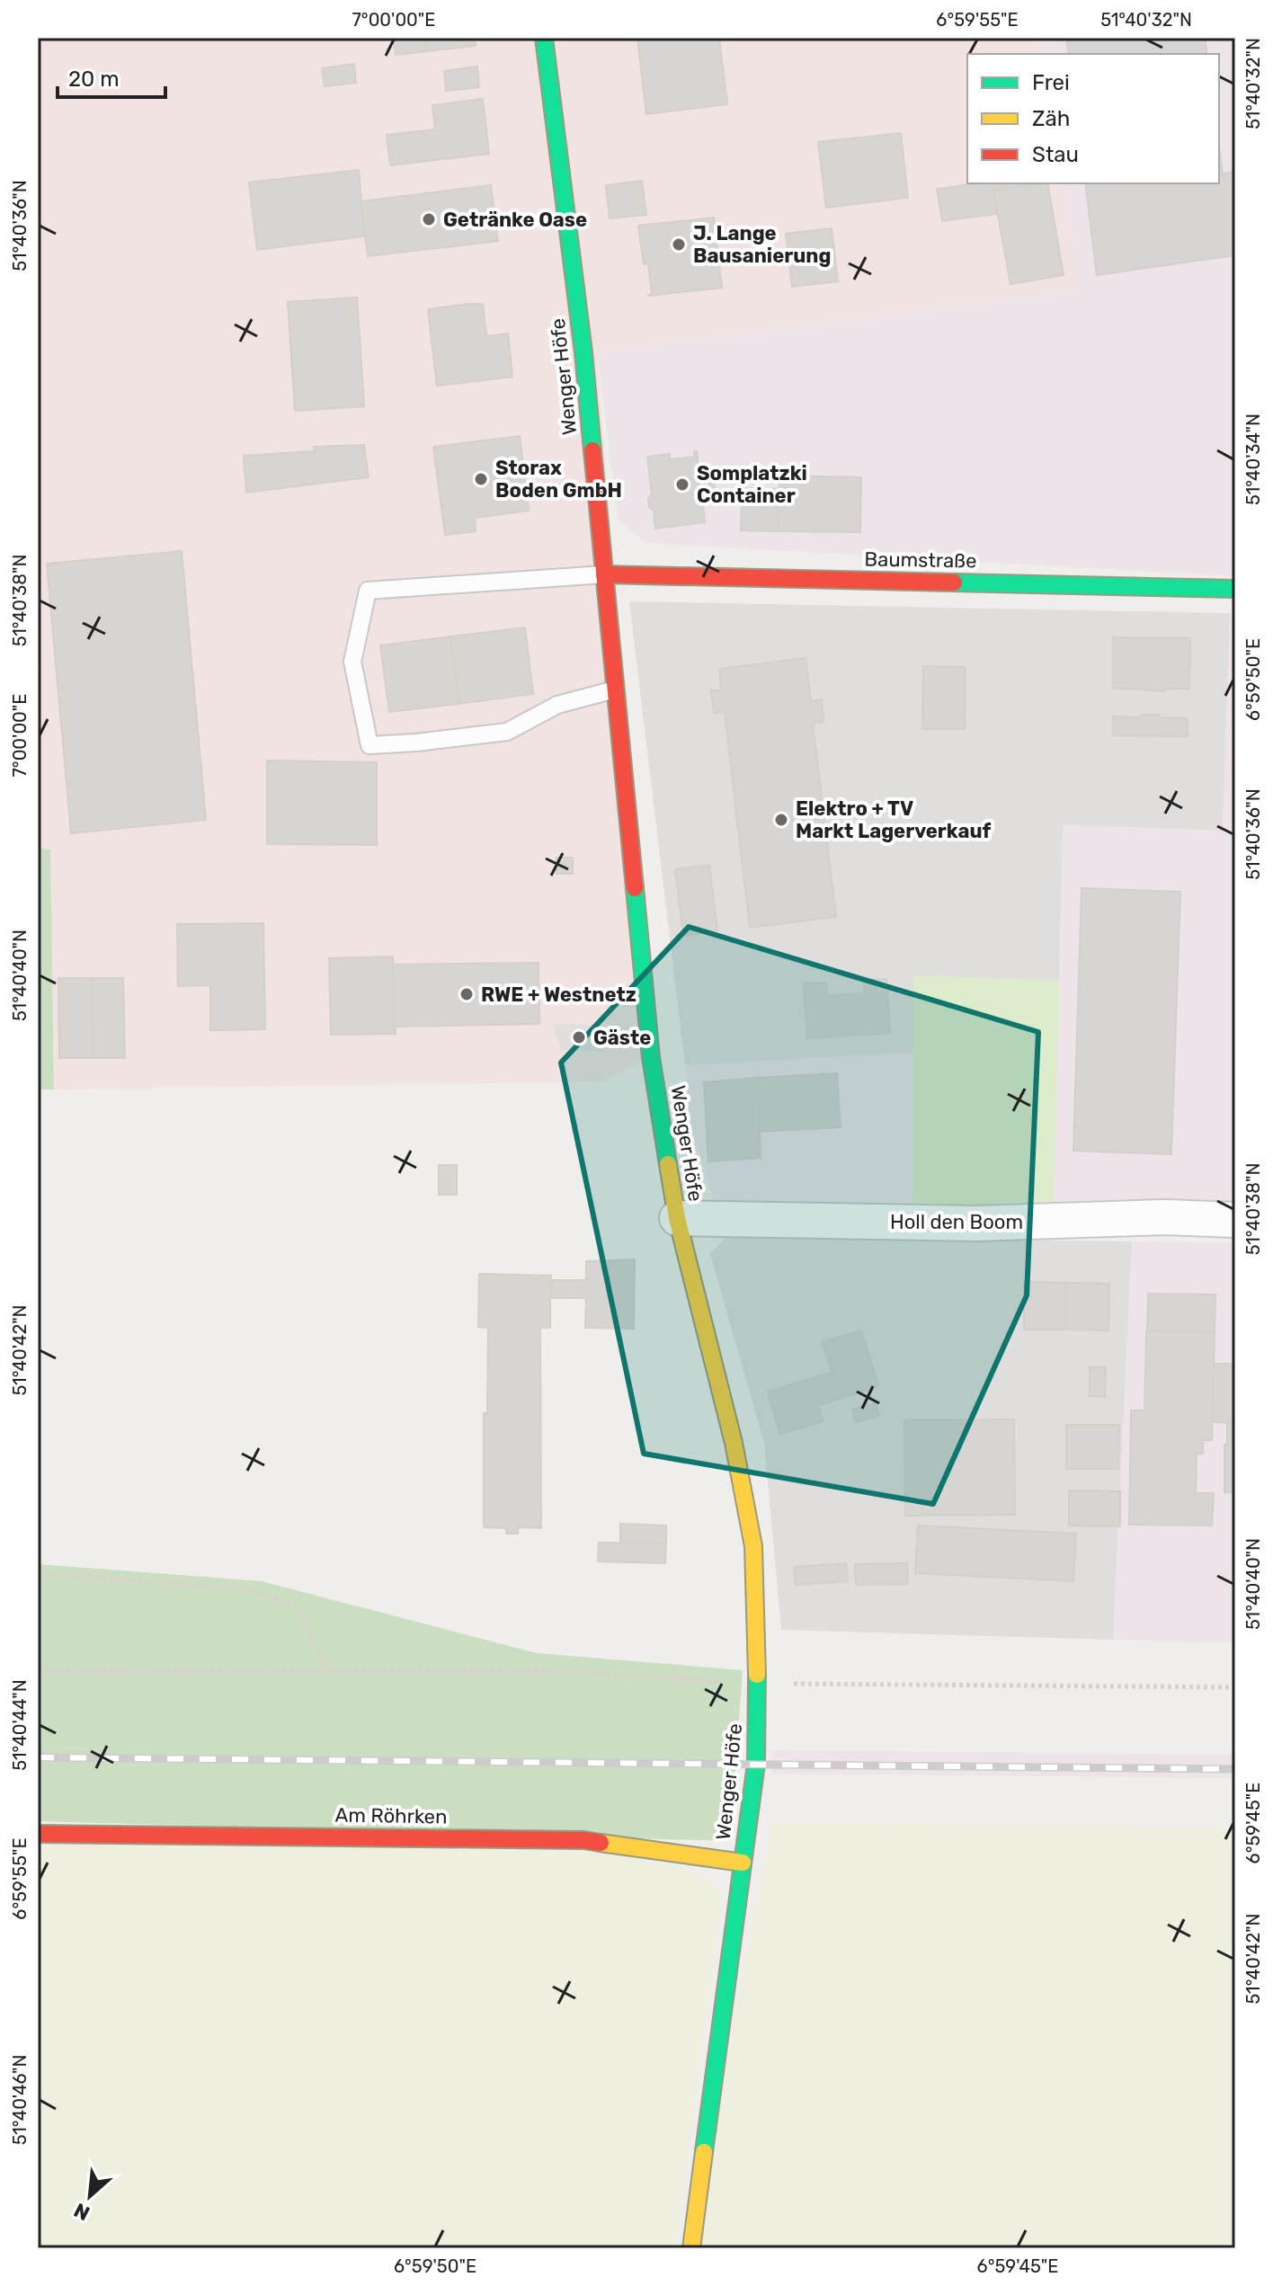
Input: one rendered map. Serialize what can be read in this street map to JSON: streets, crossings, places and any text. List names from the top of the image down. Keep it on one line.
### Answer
{"streets":{"street":["Wenger Höfe","Baumstraße","Holl den Boom","Am Röhrken"]},"crossings":[["Wenger Höfe","Baumstraße"],["Wenger Höfe","Holl den Boom"],["Wenger Höfe","Am Röhrken"]],"places":["Getränke Oase","J. Lange Bausanierung","Storax Boden GmbH","Somplatzki Container","Elektro + TV Markt Lagerverkauf","RWE + Westnetz","Gäste"],"legend":["Frei","Zäh","Stau"],"scale_bar":"20 m","north":"bottom left","coordinates":["7°00'00\"E","6°59'55\"E","51°40'32\"N","51°40'36\"N","51°40'34\"N","51°40'38\"N","6°59'50\"E","51°40'40\"N","51°40'42\"N","51°40'44\"N","6°59'45\"E","51°40'46\"N"]}
